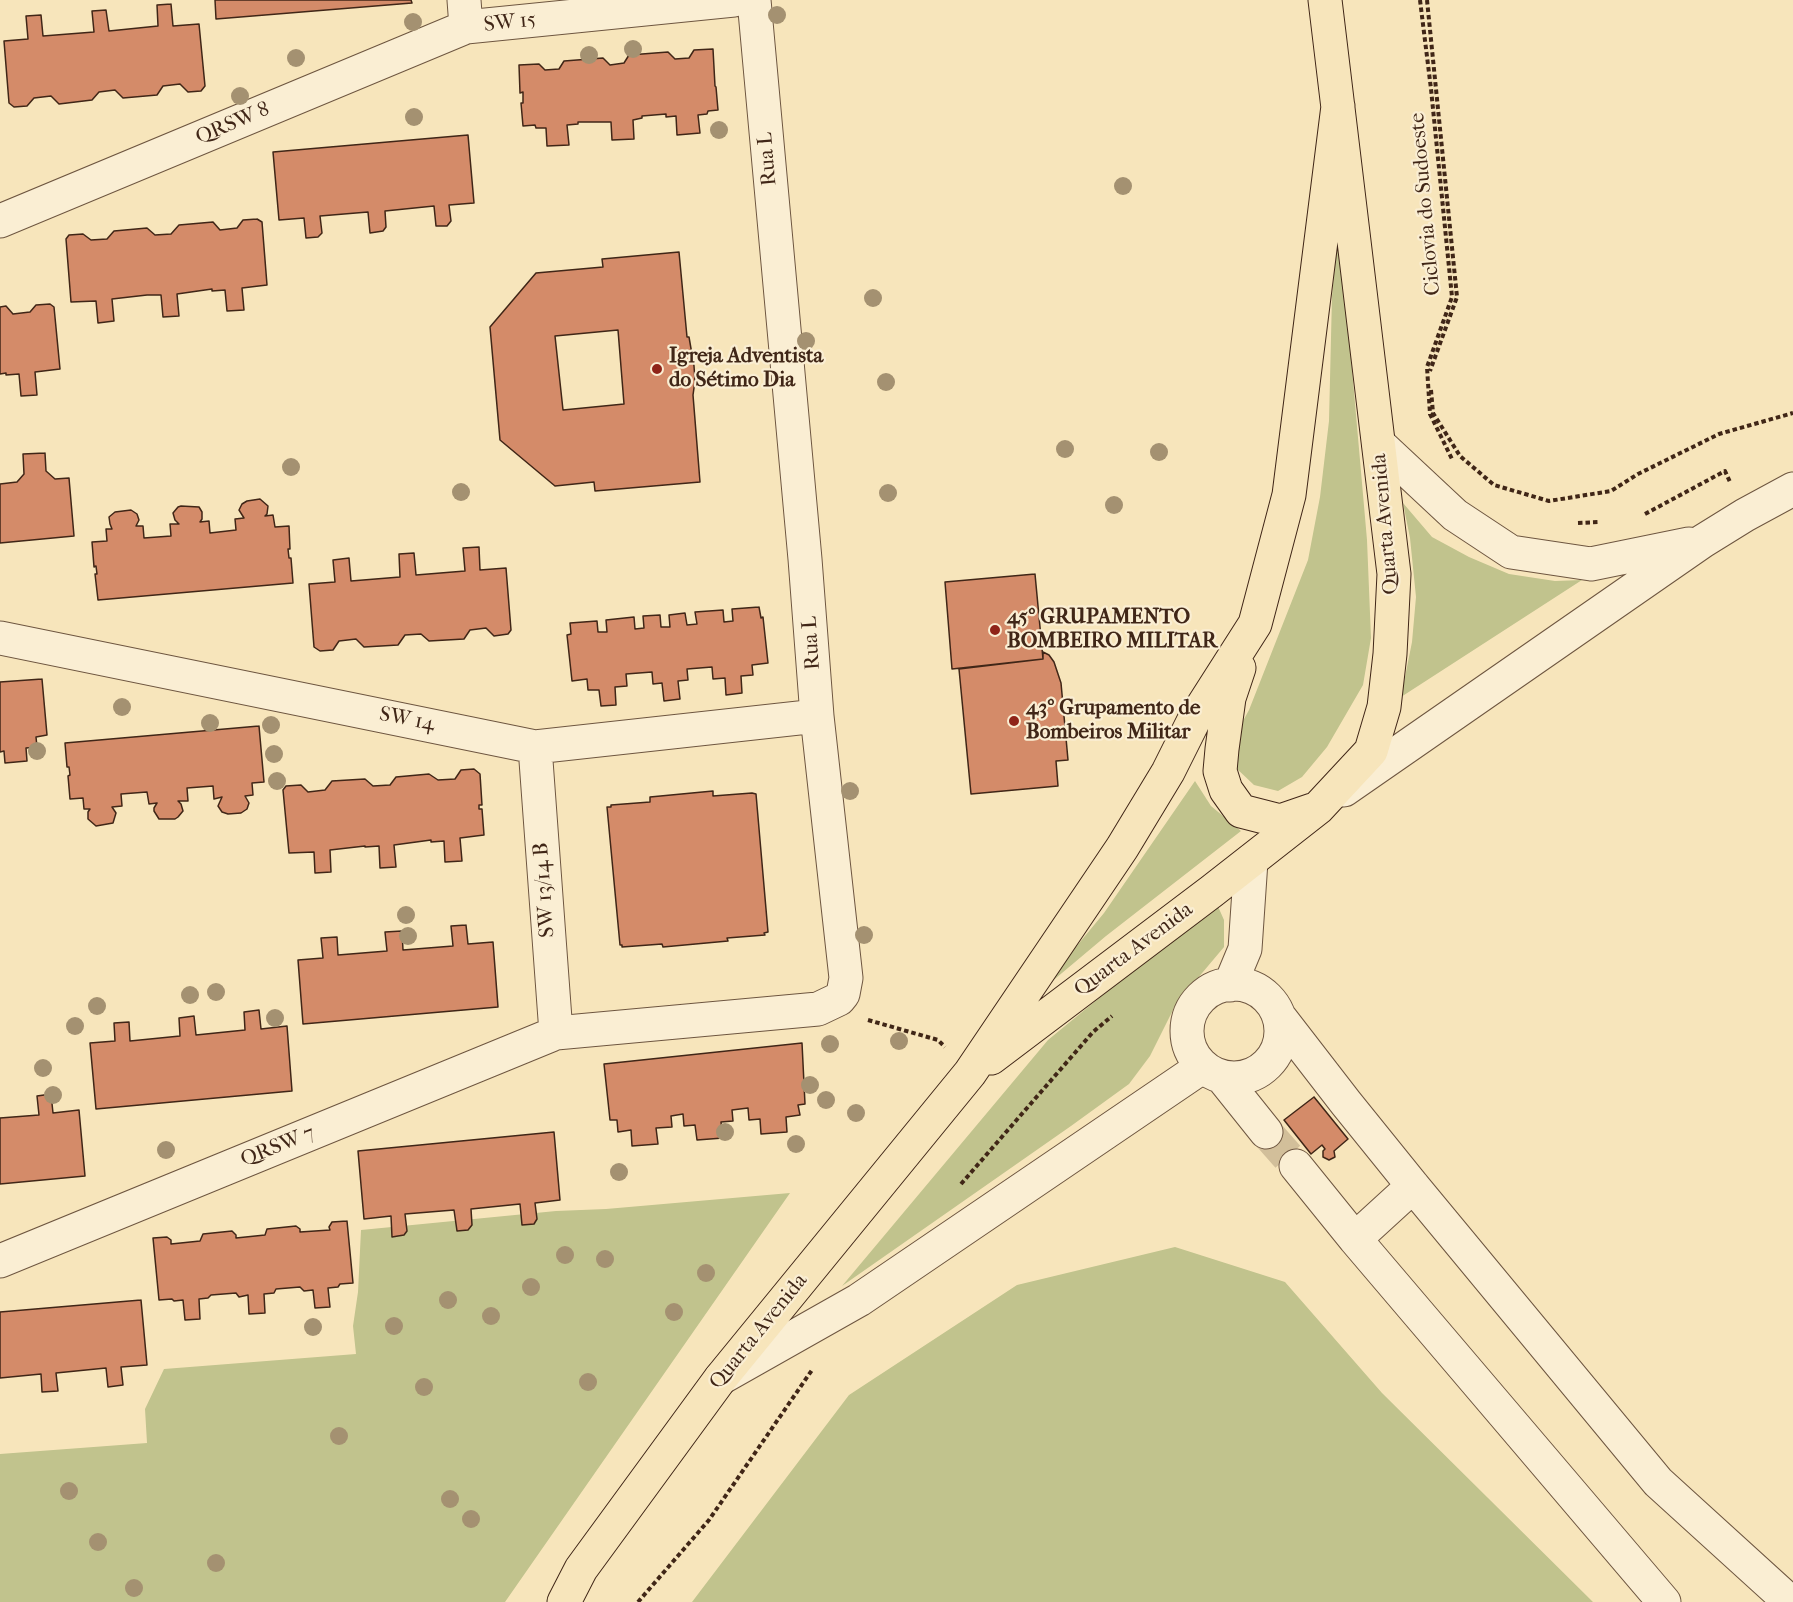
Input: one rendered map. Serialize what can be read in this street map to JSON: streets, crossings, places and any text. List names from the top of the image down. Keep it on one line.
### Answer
{"streets":{"main road":["Quarta Avenida"],"street":["SW 15","QRSW 8","Rua L","SW 14","SW 13/14 B","QRSW 7"],"path":["Ciclovia do Sudoeste"]},"crossings":[["SW 15","QRSW 8"],["Rua L","SW 14"],["SW 14","SW 13/14 B"],["SW 13/14 B","QRSW 7"]],"places":["Igreja Adventista do Sétimo Dia","45º GRUPAMENTO BOMBEIRO MILITAR","43º Grupamento de Bombeiros Militar"]}
